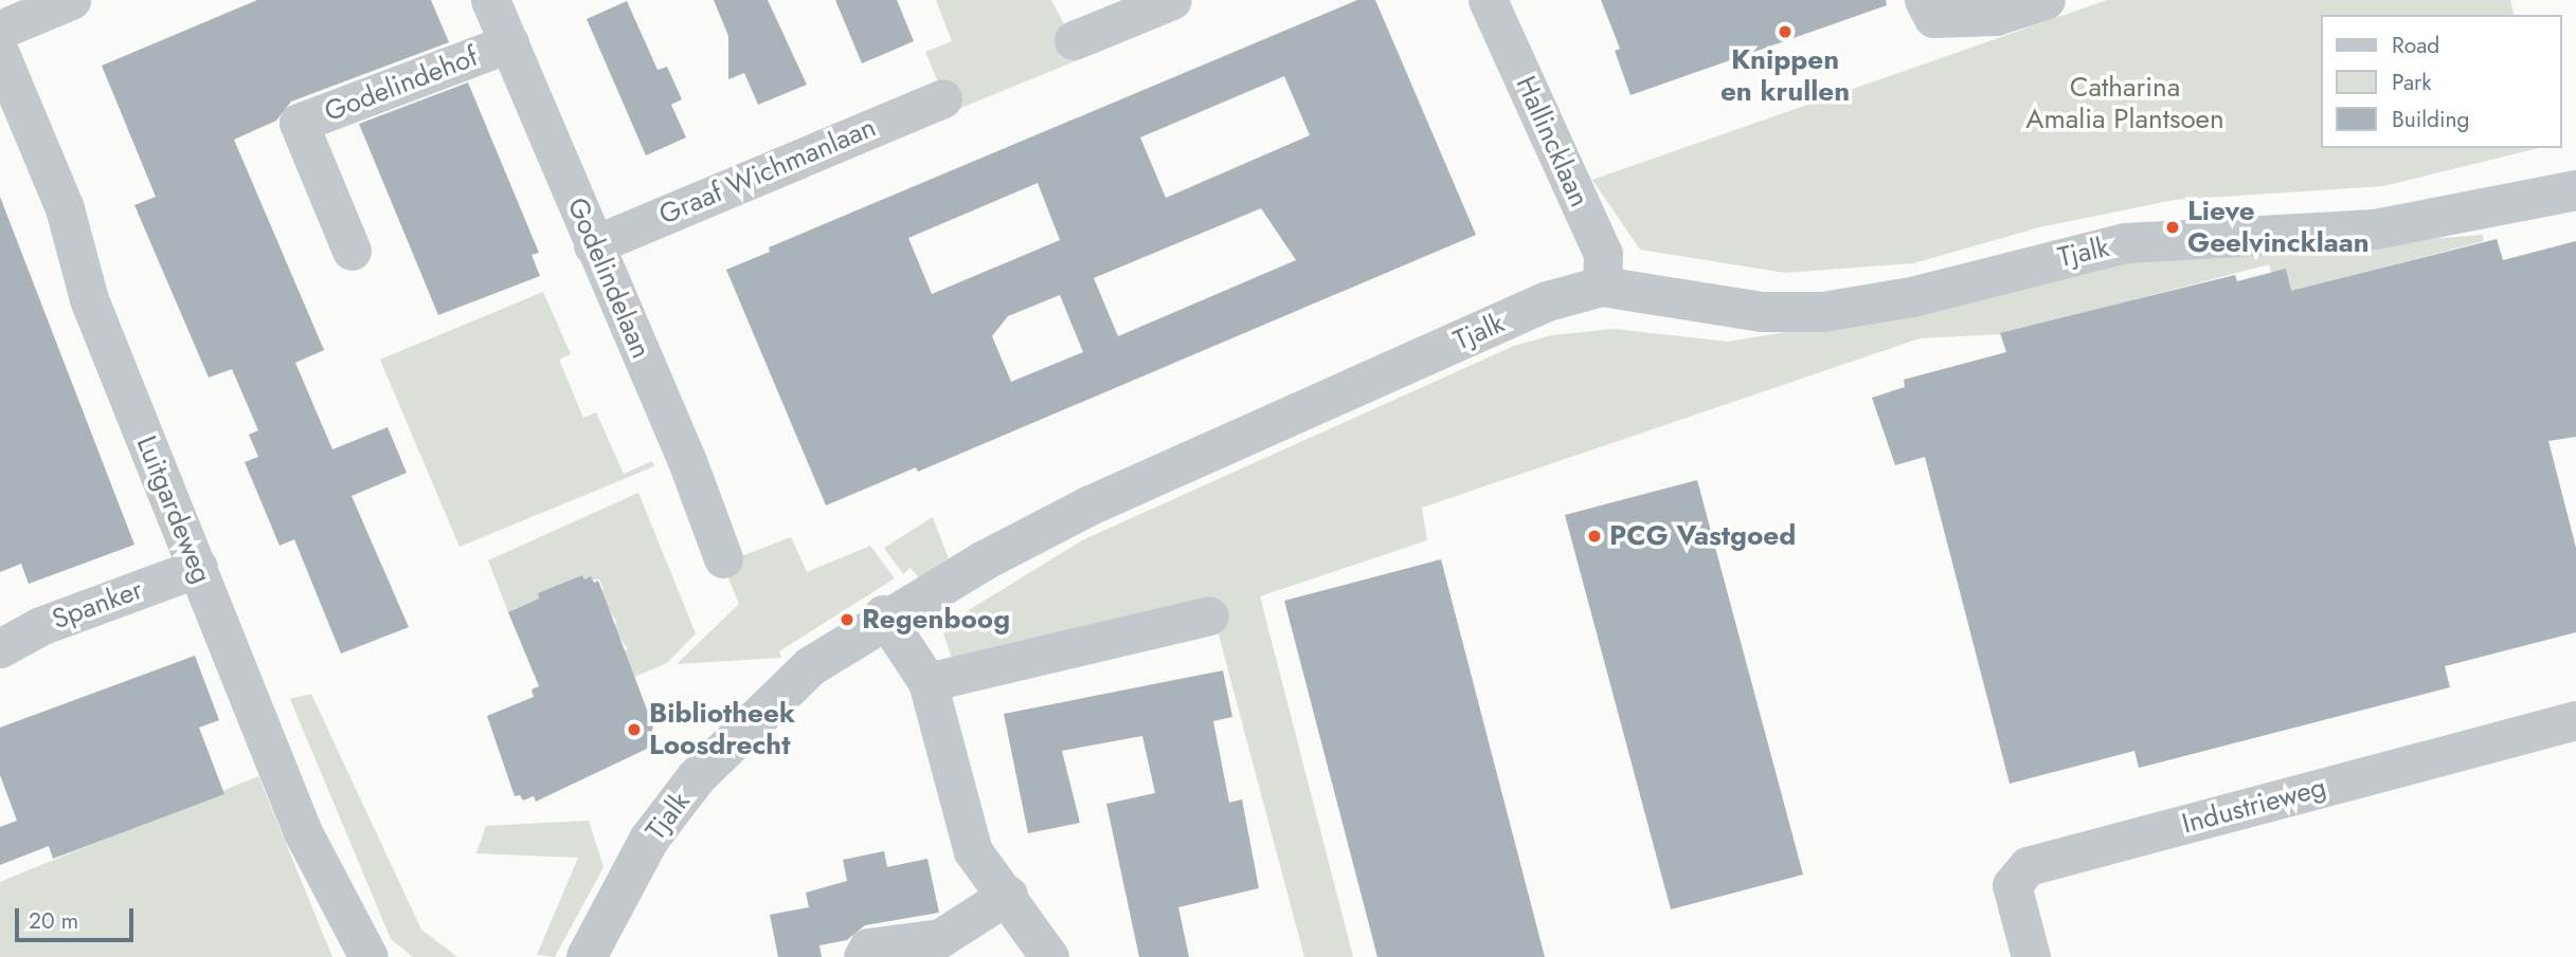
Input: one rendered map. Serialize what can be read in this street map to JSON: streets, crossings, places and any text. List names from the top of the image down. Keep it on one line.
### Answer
{"streets":{"street":["Godelindehof","Hallincklaan","Graaf Wichmanlaan","Tjalk","Godelindelaan","Luitgardeweg","Spanker","Industrieweg"]},"crossings":[["Godelindehof","Godelindelaan"],["Hallincklaan","Tjalk"],["Graaf Wichmanlaan","Godelindelaan"],["Luitgardeweg","Spanker"]],"parks":["Catharina Amalia Plantsoen"],"places":["Knippen en krullen","Lieve Geelvincklaan","PCG Vastgoed","Regenboog","Bibliotheek Loosdrecht"],"legend":["Road","Park","Building"],"scale_bar":"20 m"}
